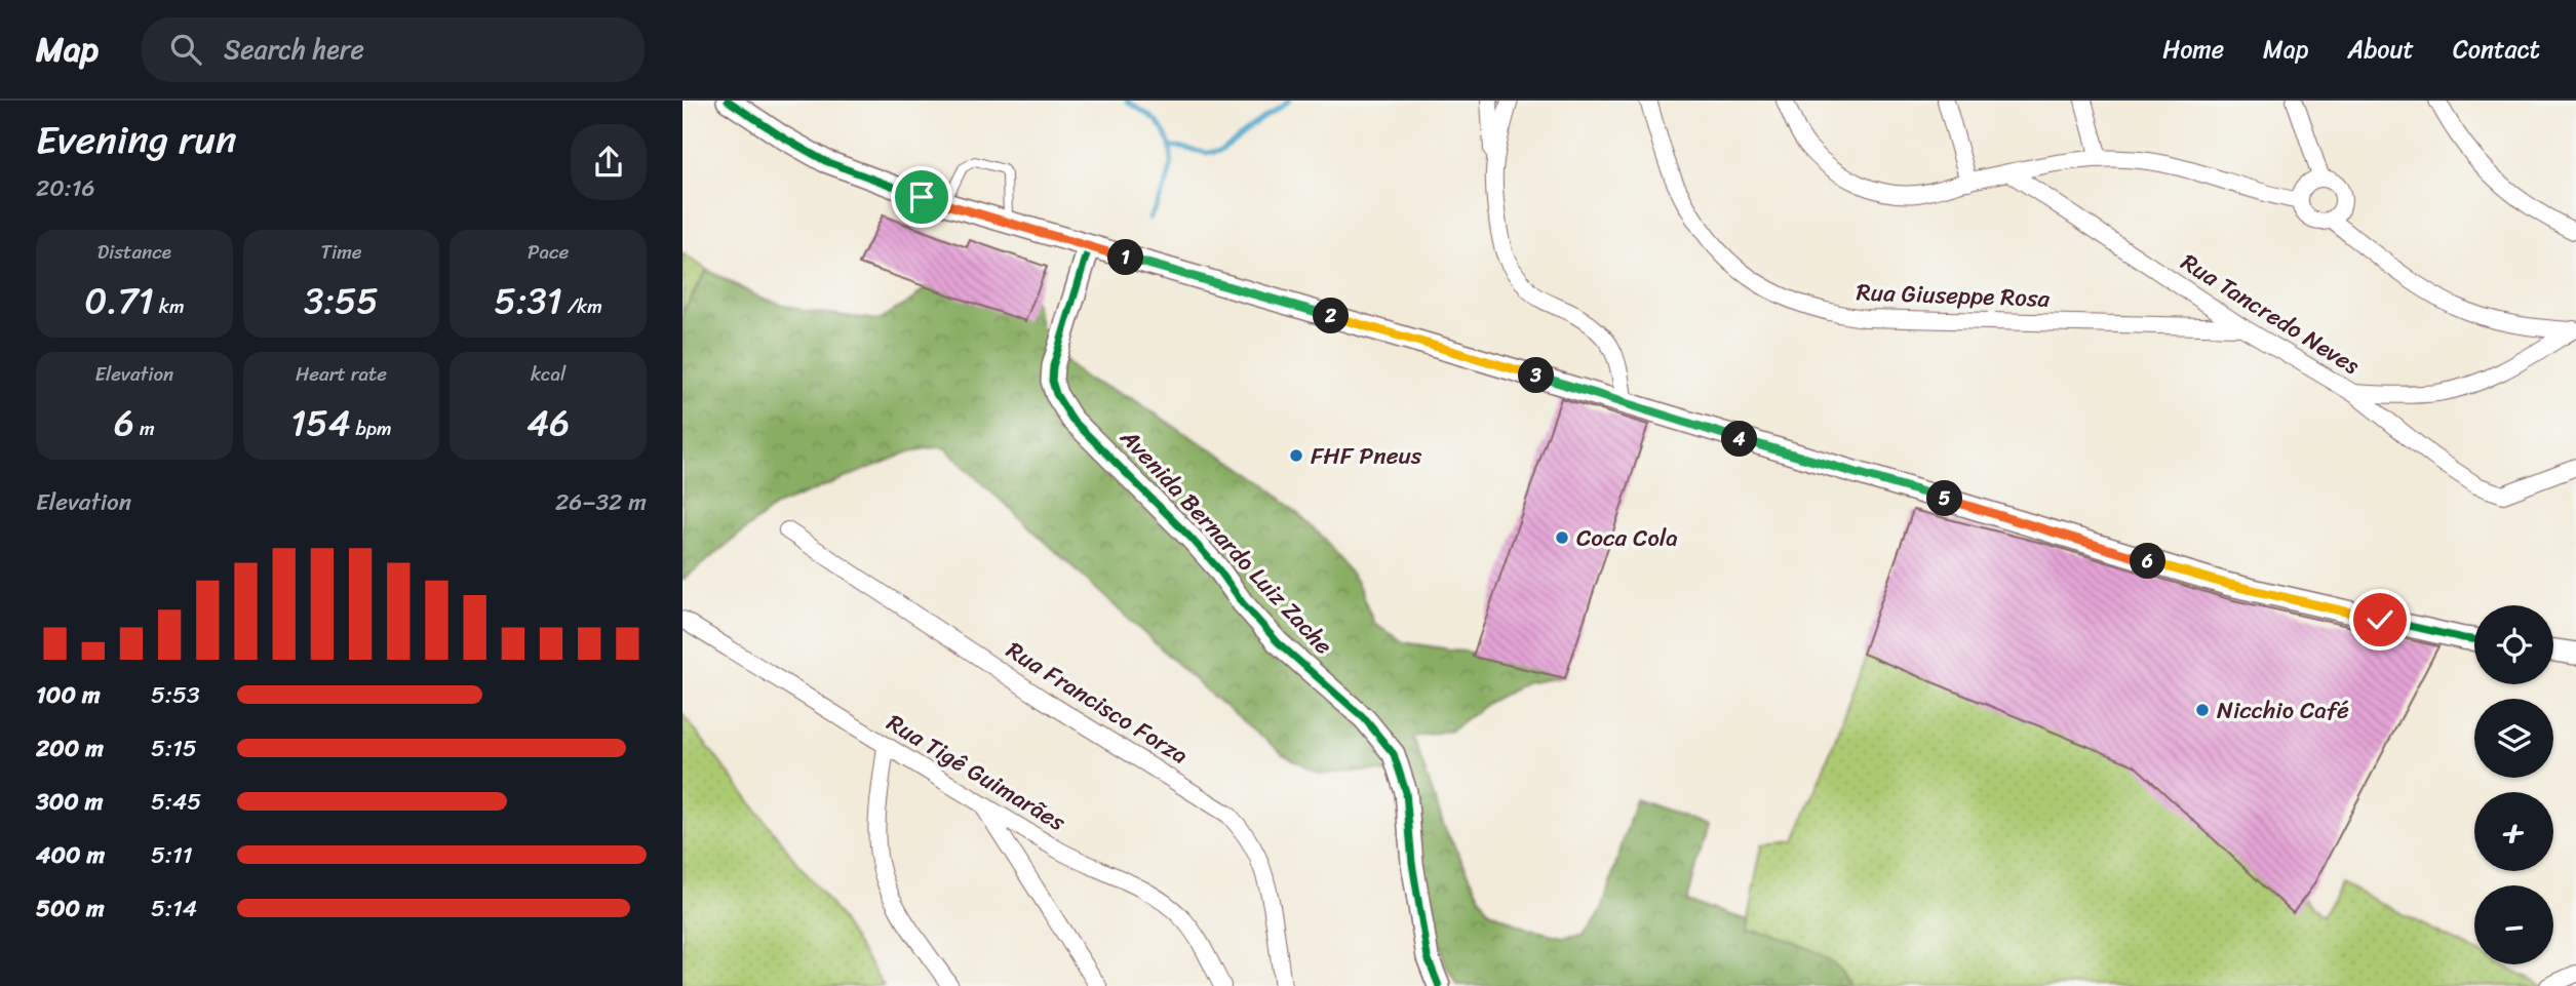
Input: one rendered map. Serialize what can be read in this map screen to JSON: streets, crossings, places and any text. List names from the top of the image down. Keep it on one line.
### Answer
{"streets":{"street":["Rua Giuseppe Rosa","Rua Tancredo Neves","Avenida Bernardo Luiz Zache","Rua Francisco Forza","Rua Tigê Guimarães"]},"crossings":[["Rua Giuseppe Rosa","Rua Tancredo Neves"]],"places":["FHF Pneus","Coca Cola","Nicchio Café"],"page":{"header":"Map","search":"Search here","nav":["Home","Map","About","Contact"],"heading":["Evening run","20:16"],"stats":[["Distance","0.71 km"],["Time","3:55"],["Pace","5:31 /km"],["Elevation","6 m"],["Heart rate","154 bpm"],["kcal","46"]],"pins":["1","2","3","4","5","6"],"chart":["Elevation","26–32 m"],"map_buttons":["+","−"],"list":[{"name":"100 m","note":"5:53"},{"name":"200 m","note":"5:15"},{"name":"300 m","note":"5:45"},{"name":"400 m","note":"5:11"},{"name":"500 m","note":"5:14"}]}}
